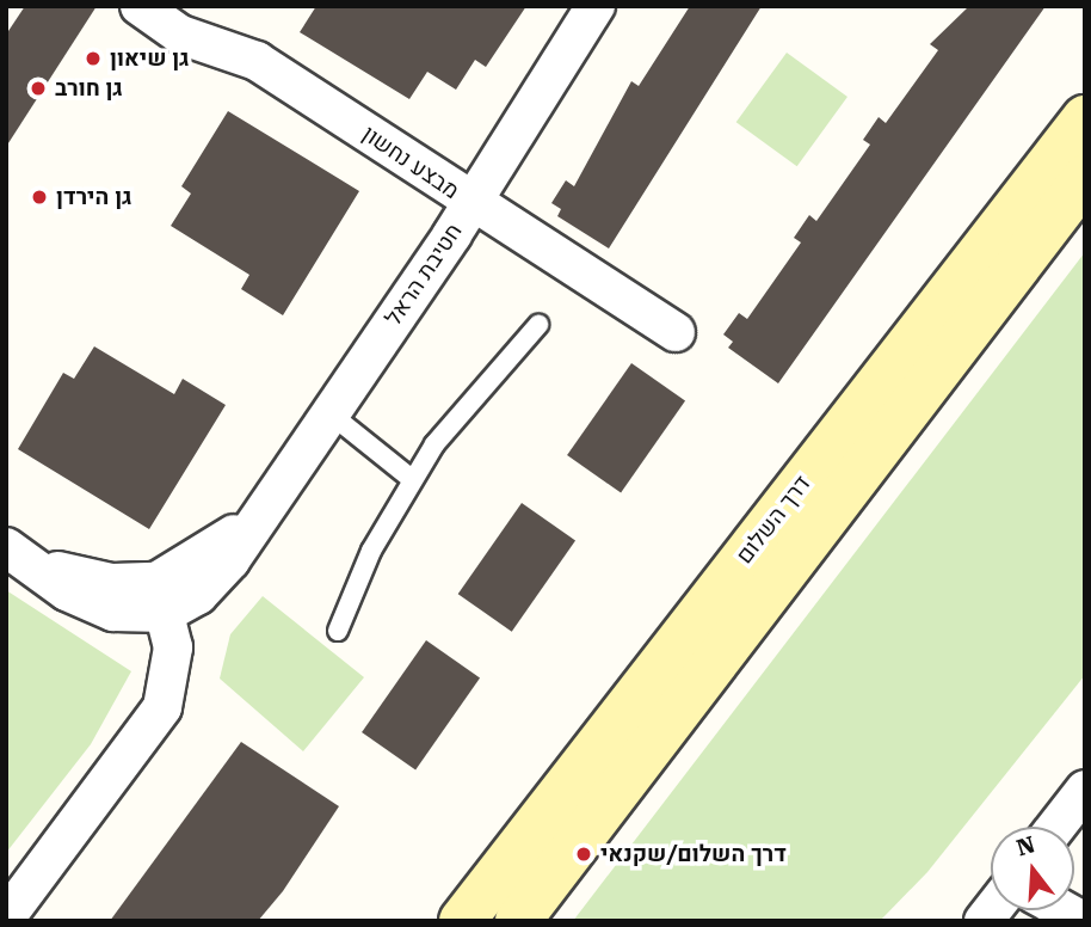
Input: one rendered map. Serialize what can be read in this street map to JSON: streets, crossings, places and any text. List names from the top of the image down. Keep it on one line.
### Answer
{"streets":{"street":["מבצע נחשון","חטיבת הראל","דרך השלום"]},"crossings":[["מבצע נחשון","חטיבת הראל"]],"places":["גן שיאון","גן חורב","גן הירדן","דרך השלום/שקנאי"],"north":"top"}
